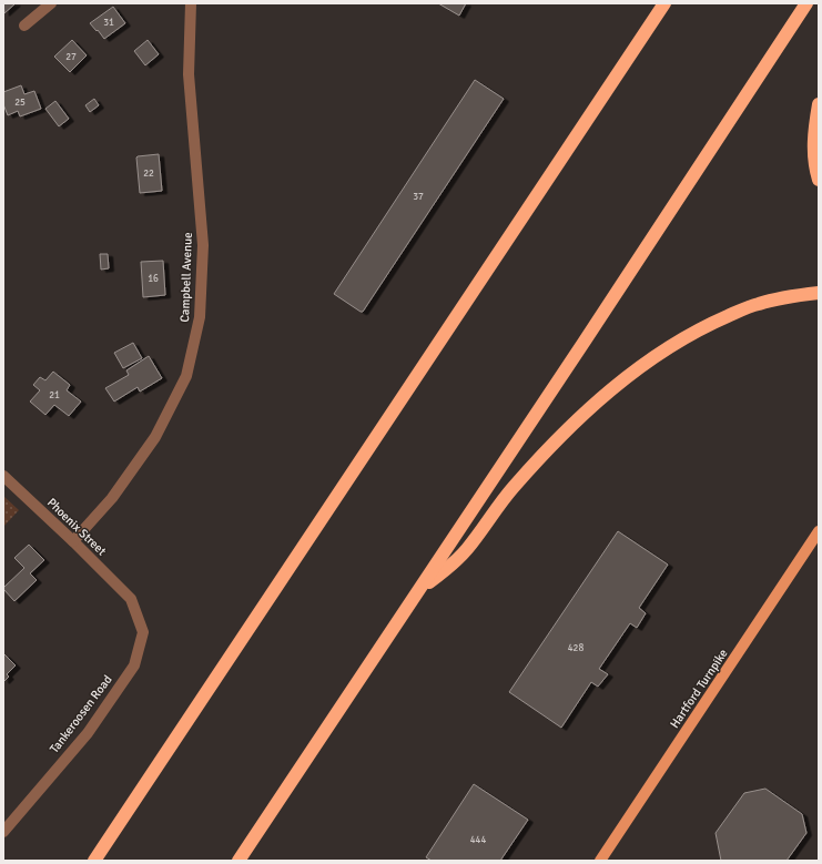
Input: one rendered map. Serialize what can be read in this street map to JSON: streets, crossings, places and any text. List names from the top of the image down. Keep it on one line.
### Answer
{"streets":{"main road":["Hartford Turnpike"],"street":["Campbell Avenue","Phoenix Street","Tankeroosen Road"]},"crossings":[["Campbell Avenue","Phoenix Street"],["Phoenix Street","Tankeroosen Road"]],"house_numbers":["31","27","25","22","37","16","21","428","444"]}
